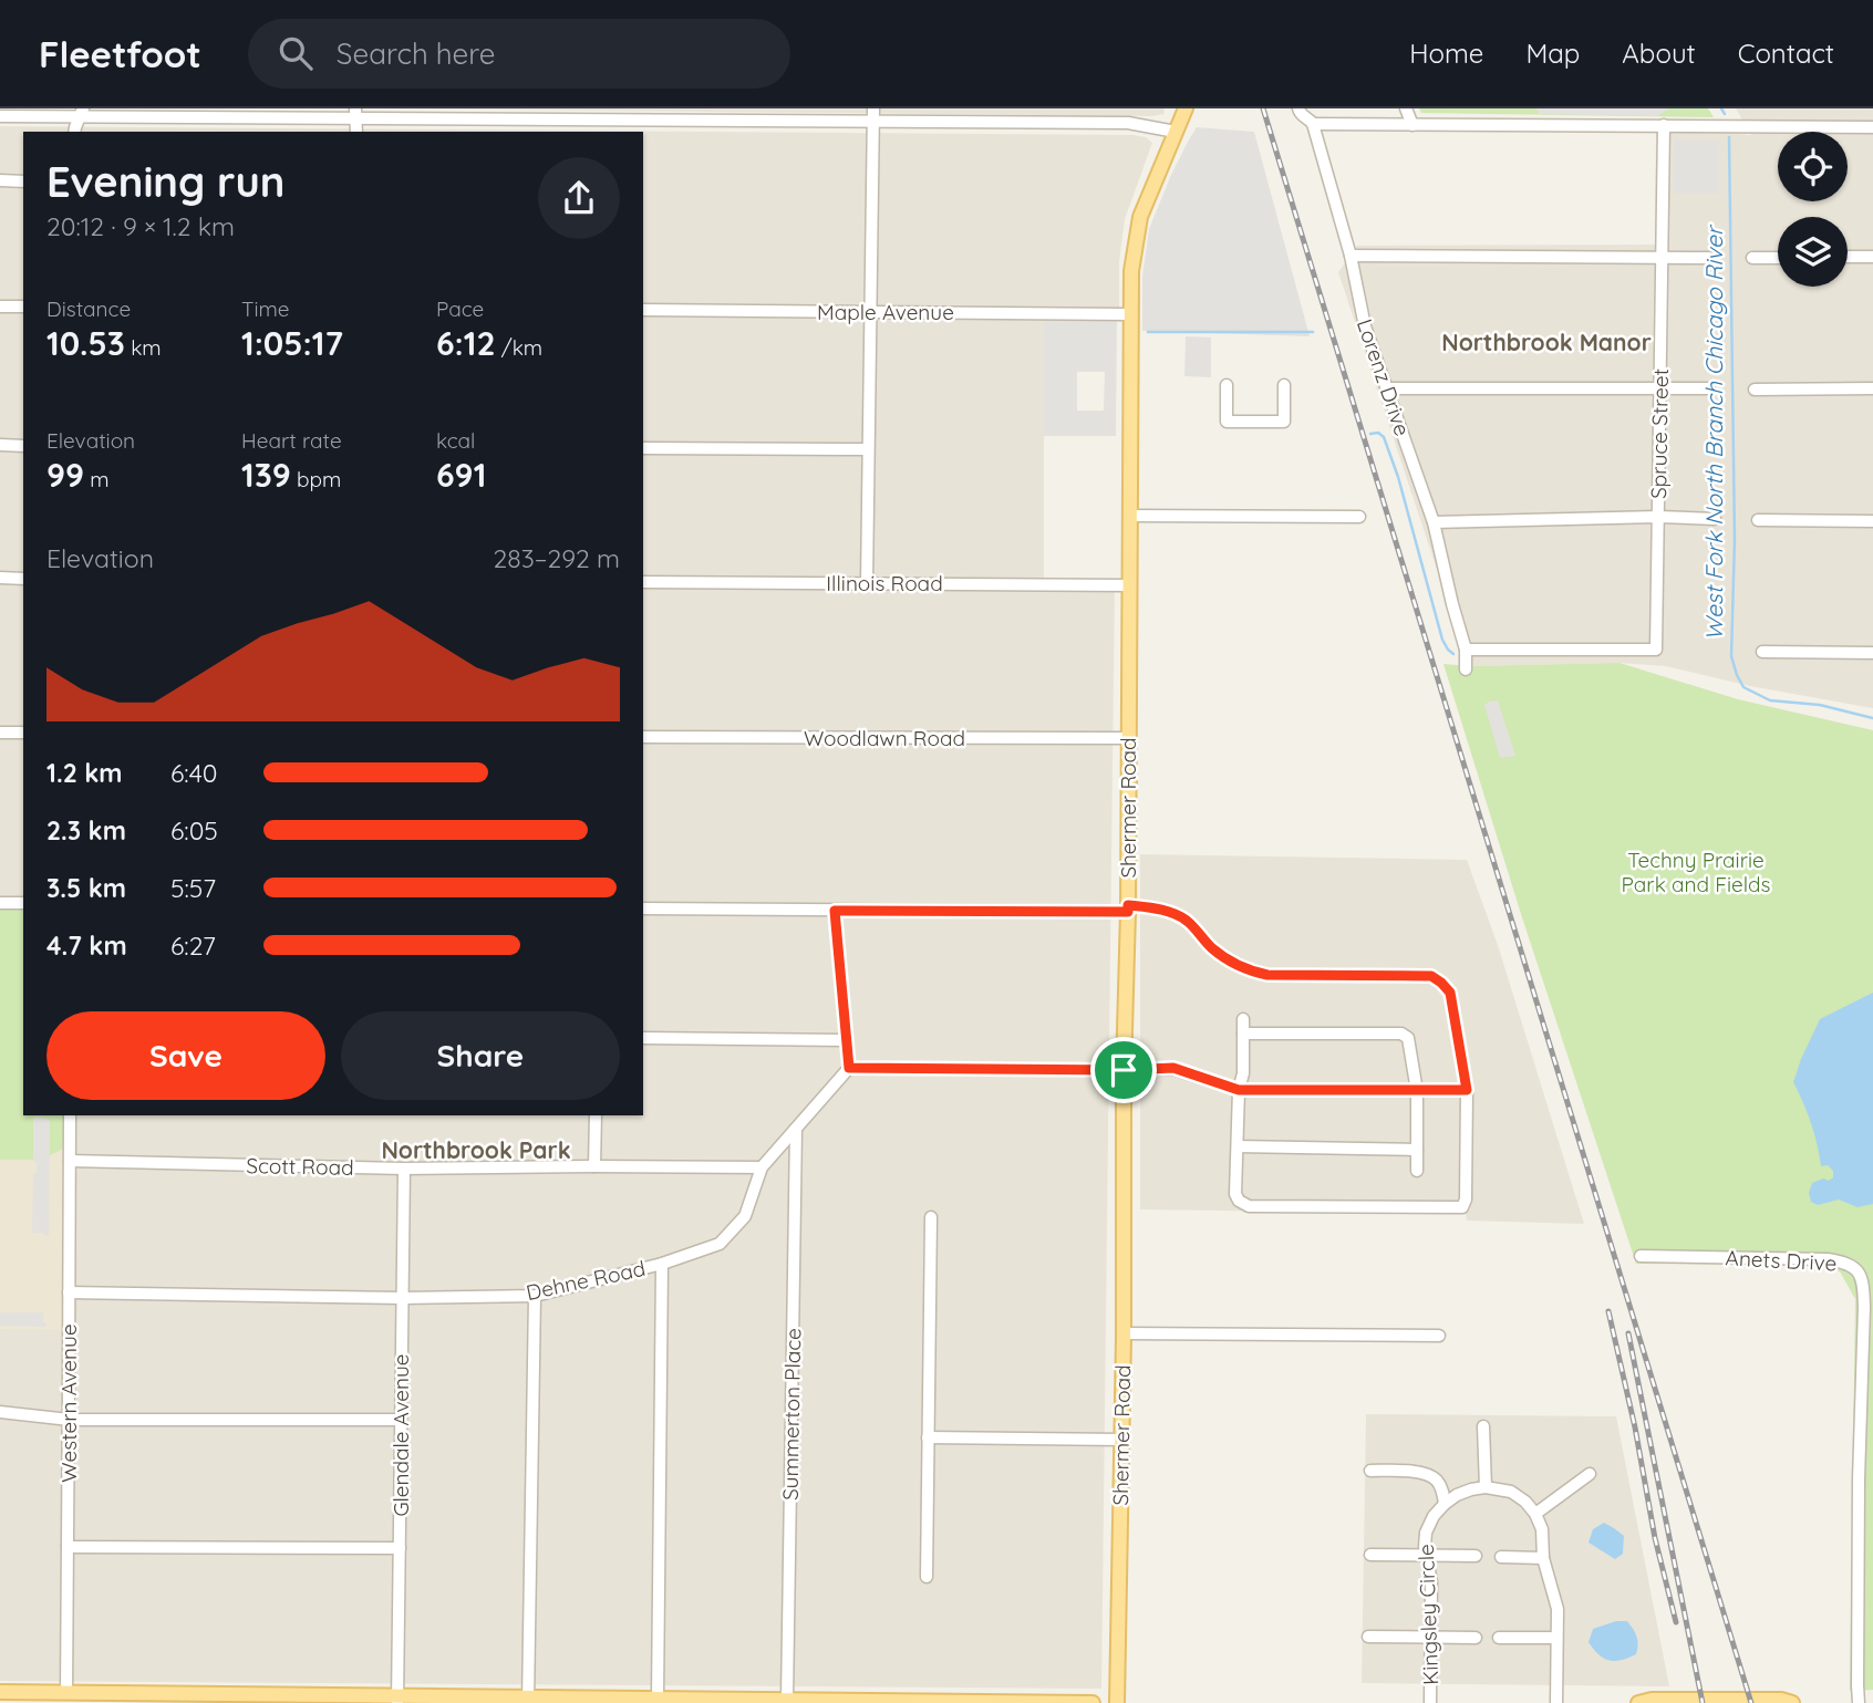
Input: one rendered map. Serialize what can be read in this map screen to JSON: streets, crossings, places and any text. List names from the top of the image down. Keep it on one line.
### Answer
{"streets":{"main road":["Shermer Road"],"street":["Maple Avenue","Lorenz Drive","Spruce Street","Illinois Road","Woodlawn Road","Scott Road","Anets Drive","Dehne Road","Western Avenue","Summerton Place","Glendale Avenue","Kingsley Circle"]},"crossings":[["Maple Avenue","Shermer Road"],["Lorenz Drive","Spruce Street"],["Illinois Road","Shermer Road"],["Woodlawn Road","Shermer Road"],["Scott Road","Dehne Road"],["Scott Road","Western Avenue"],["Scott Road","Glendale Avenue"],["Dehne Road","Western Avenue"],["Dehne Road","Summerton Place"],["Dehne Road","Glendale Avenue"]],"districts":["Northbrook Manor","Northbrook Park"],"water":["West Fork North Branch Chicago River"],"parks":["Techny Prairie Park and Fields"],"page":{"header":"Fleetfoot","search":"Search here","nav":["Home","Map","About","Contact"],"heading":["Evening run","20:12 · 9 × 1.2 km"],"stats":[["Distance","10.53 km"],["Time","1:05:17"],["Pace","6:12 /km"],["Elevation","99 m"],["Heart rate","139 bpm"],["kcal","691"]],"chart":["Elevation","283–292 m"],"list":[{"name":"1.2 km","note":"6:40"},{"name":"2.3 km","note":"6:05"},{"name":"3.5 km","note":"5:57"},{"name":"4.7 km","note":"6:27"}],"buttons":["Save","Share"]}}
